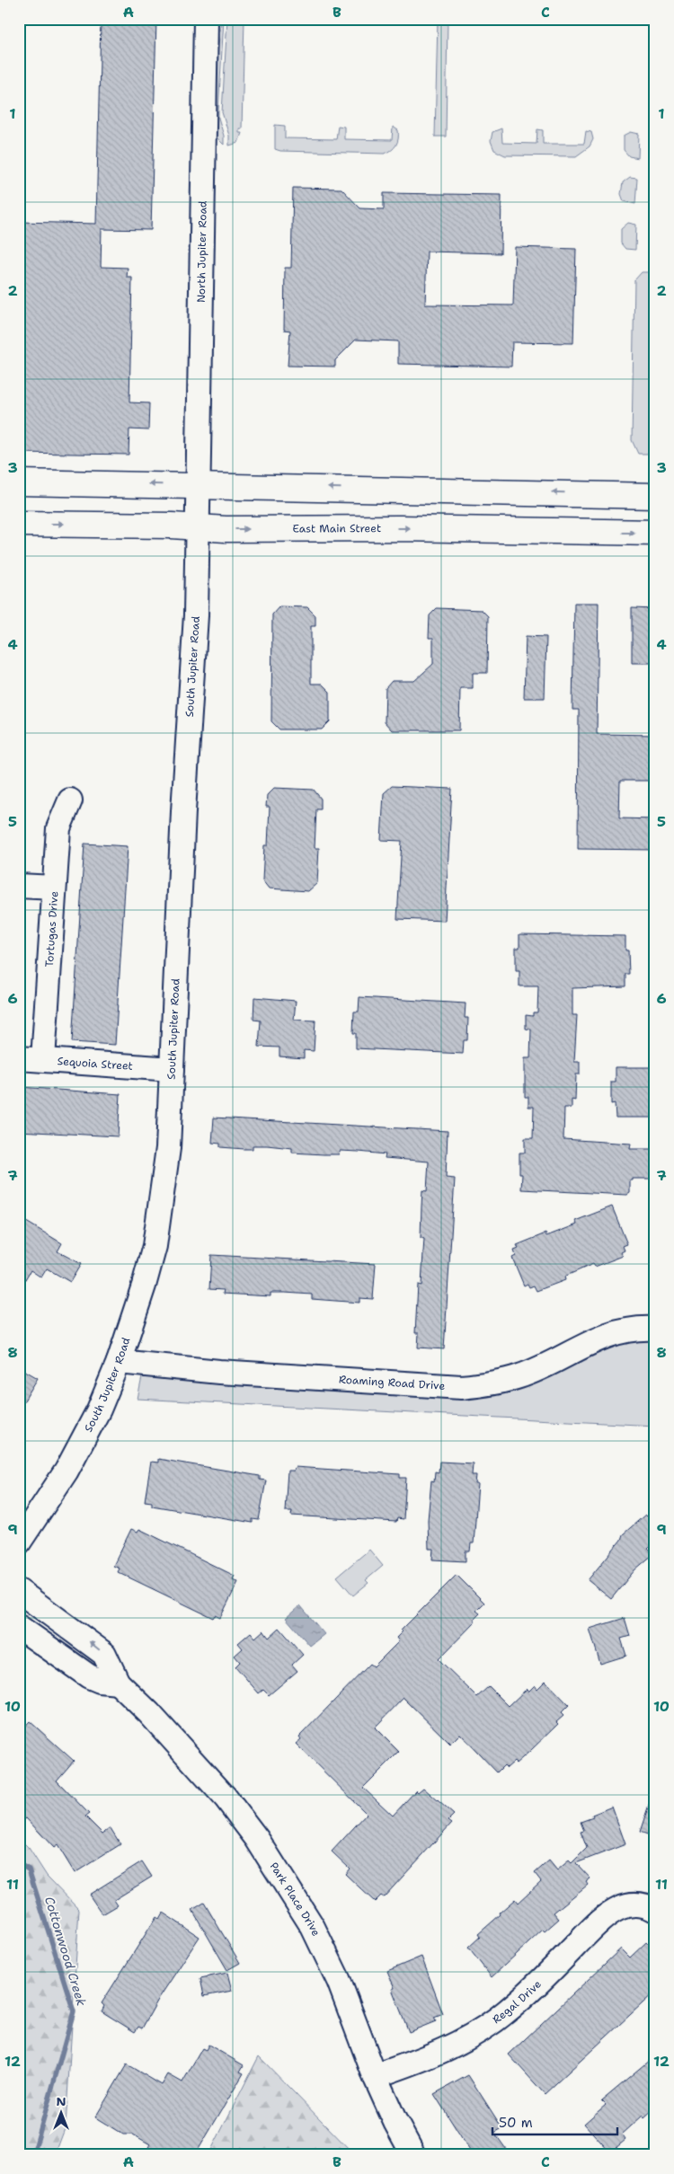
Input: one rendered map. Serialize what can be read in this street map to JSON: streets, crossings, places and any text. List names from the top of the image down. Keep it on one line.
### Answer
{"streets":{"main road":["East Main Street"],"street":["North Jupiter Road","South Jupiter Road","Tortugas Drive","Sequoia Street","Roaming Road Drive","Park Place Drive","Regal Drive"]},"crossings":[["North Jupiter Road","South Jupiter Road"],["East Main Street","South Jupiter Road"],["South Jupiter Road","Sequoia Street"],["South Jupiter Road","Roaming Road Drive"],["Tortugas Drive","Sequoia Street"],["Park Place Drive","Regal Drive"]],"water":["Cottonwood Creek"],"scale_bar":"50 m","north":"top","grid":{"columns":["A","B","C"],"rows":["1","2","3","4","5","6","7","8","9","10","11","12"]}}
